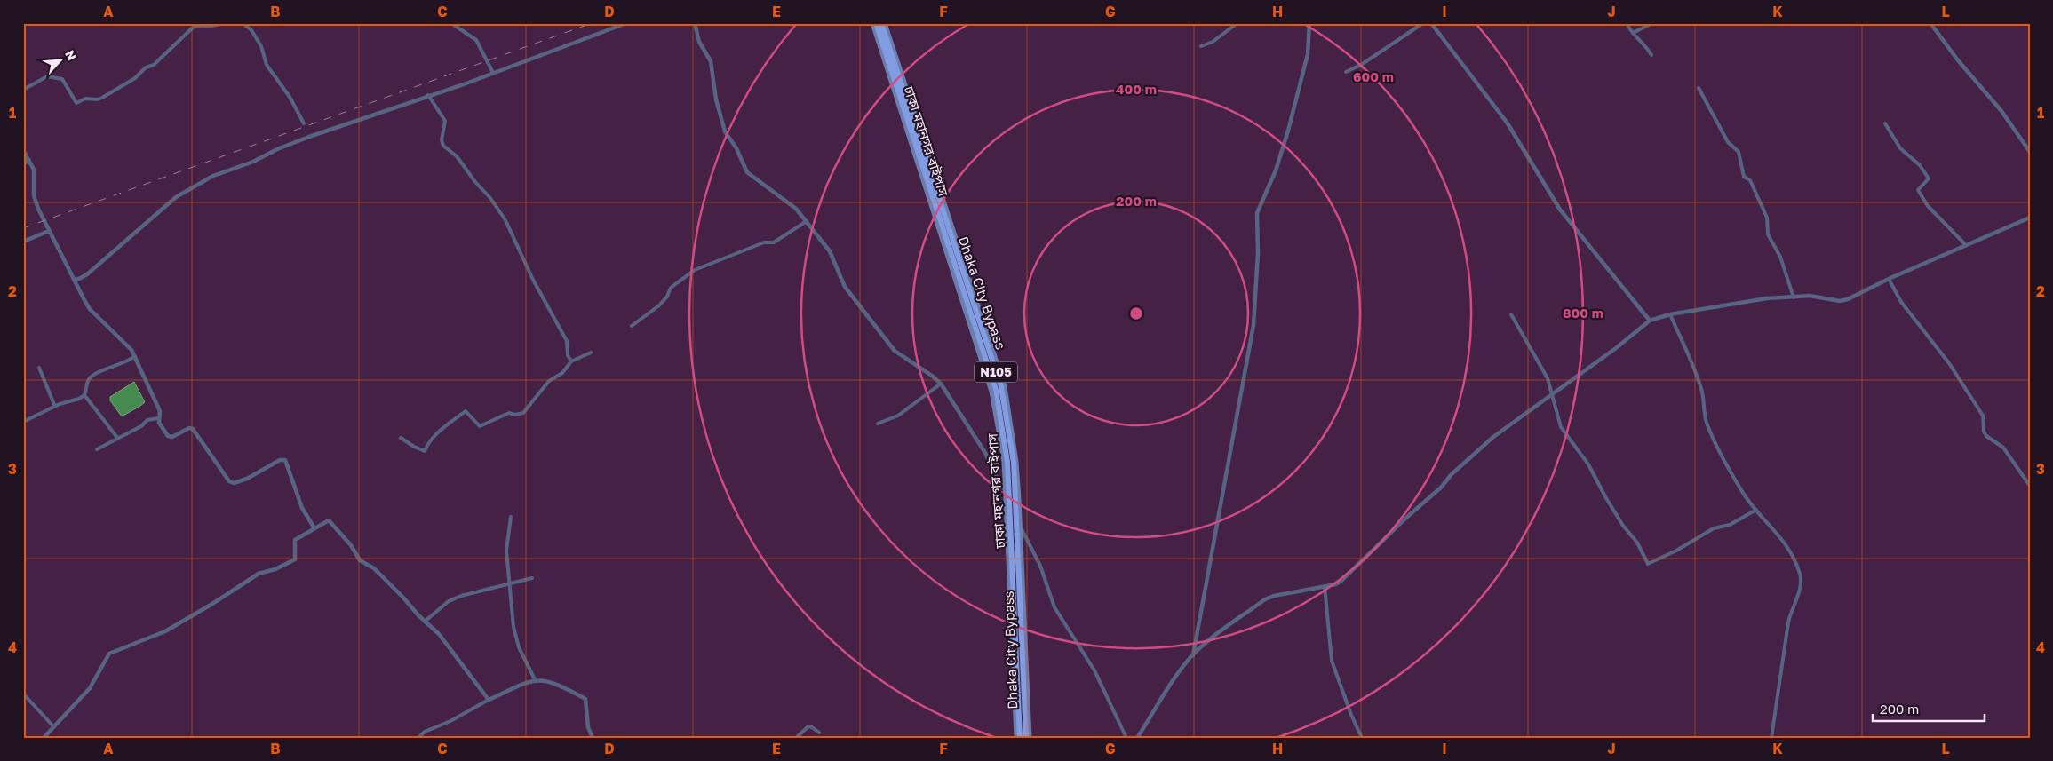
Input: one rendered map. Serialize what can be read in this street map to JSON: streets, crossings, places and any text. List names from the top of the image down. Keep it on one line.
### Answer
{"streets":{"highway":["ঢাকা মহানগর বাইপাস","Dhaka City Bypass","N105"]},"scale_bar":"200 m","north":"top right","grid":{"columns":["A","B","C","D","E","F","G","H","I","J","K","L"],"rows":["1","2","3","4"]},"rings":["600 m","400 m","200 m","800 m"]}
